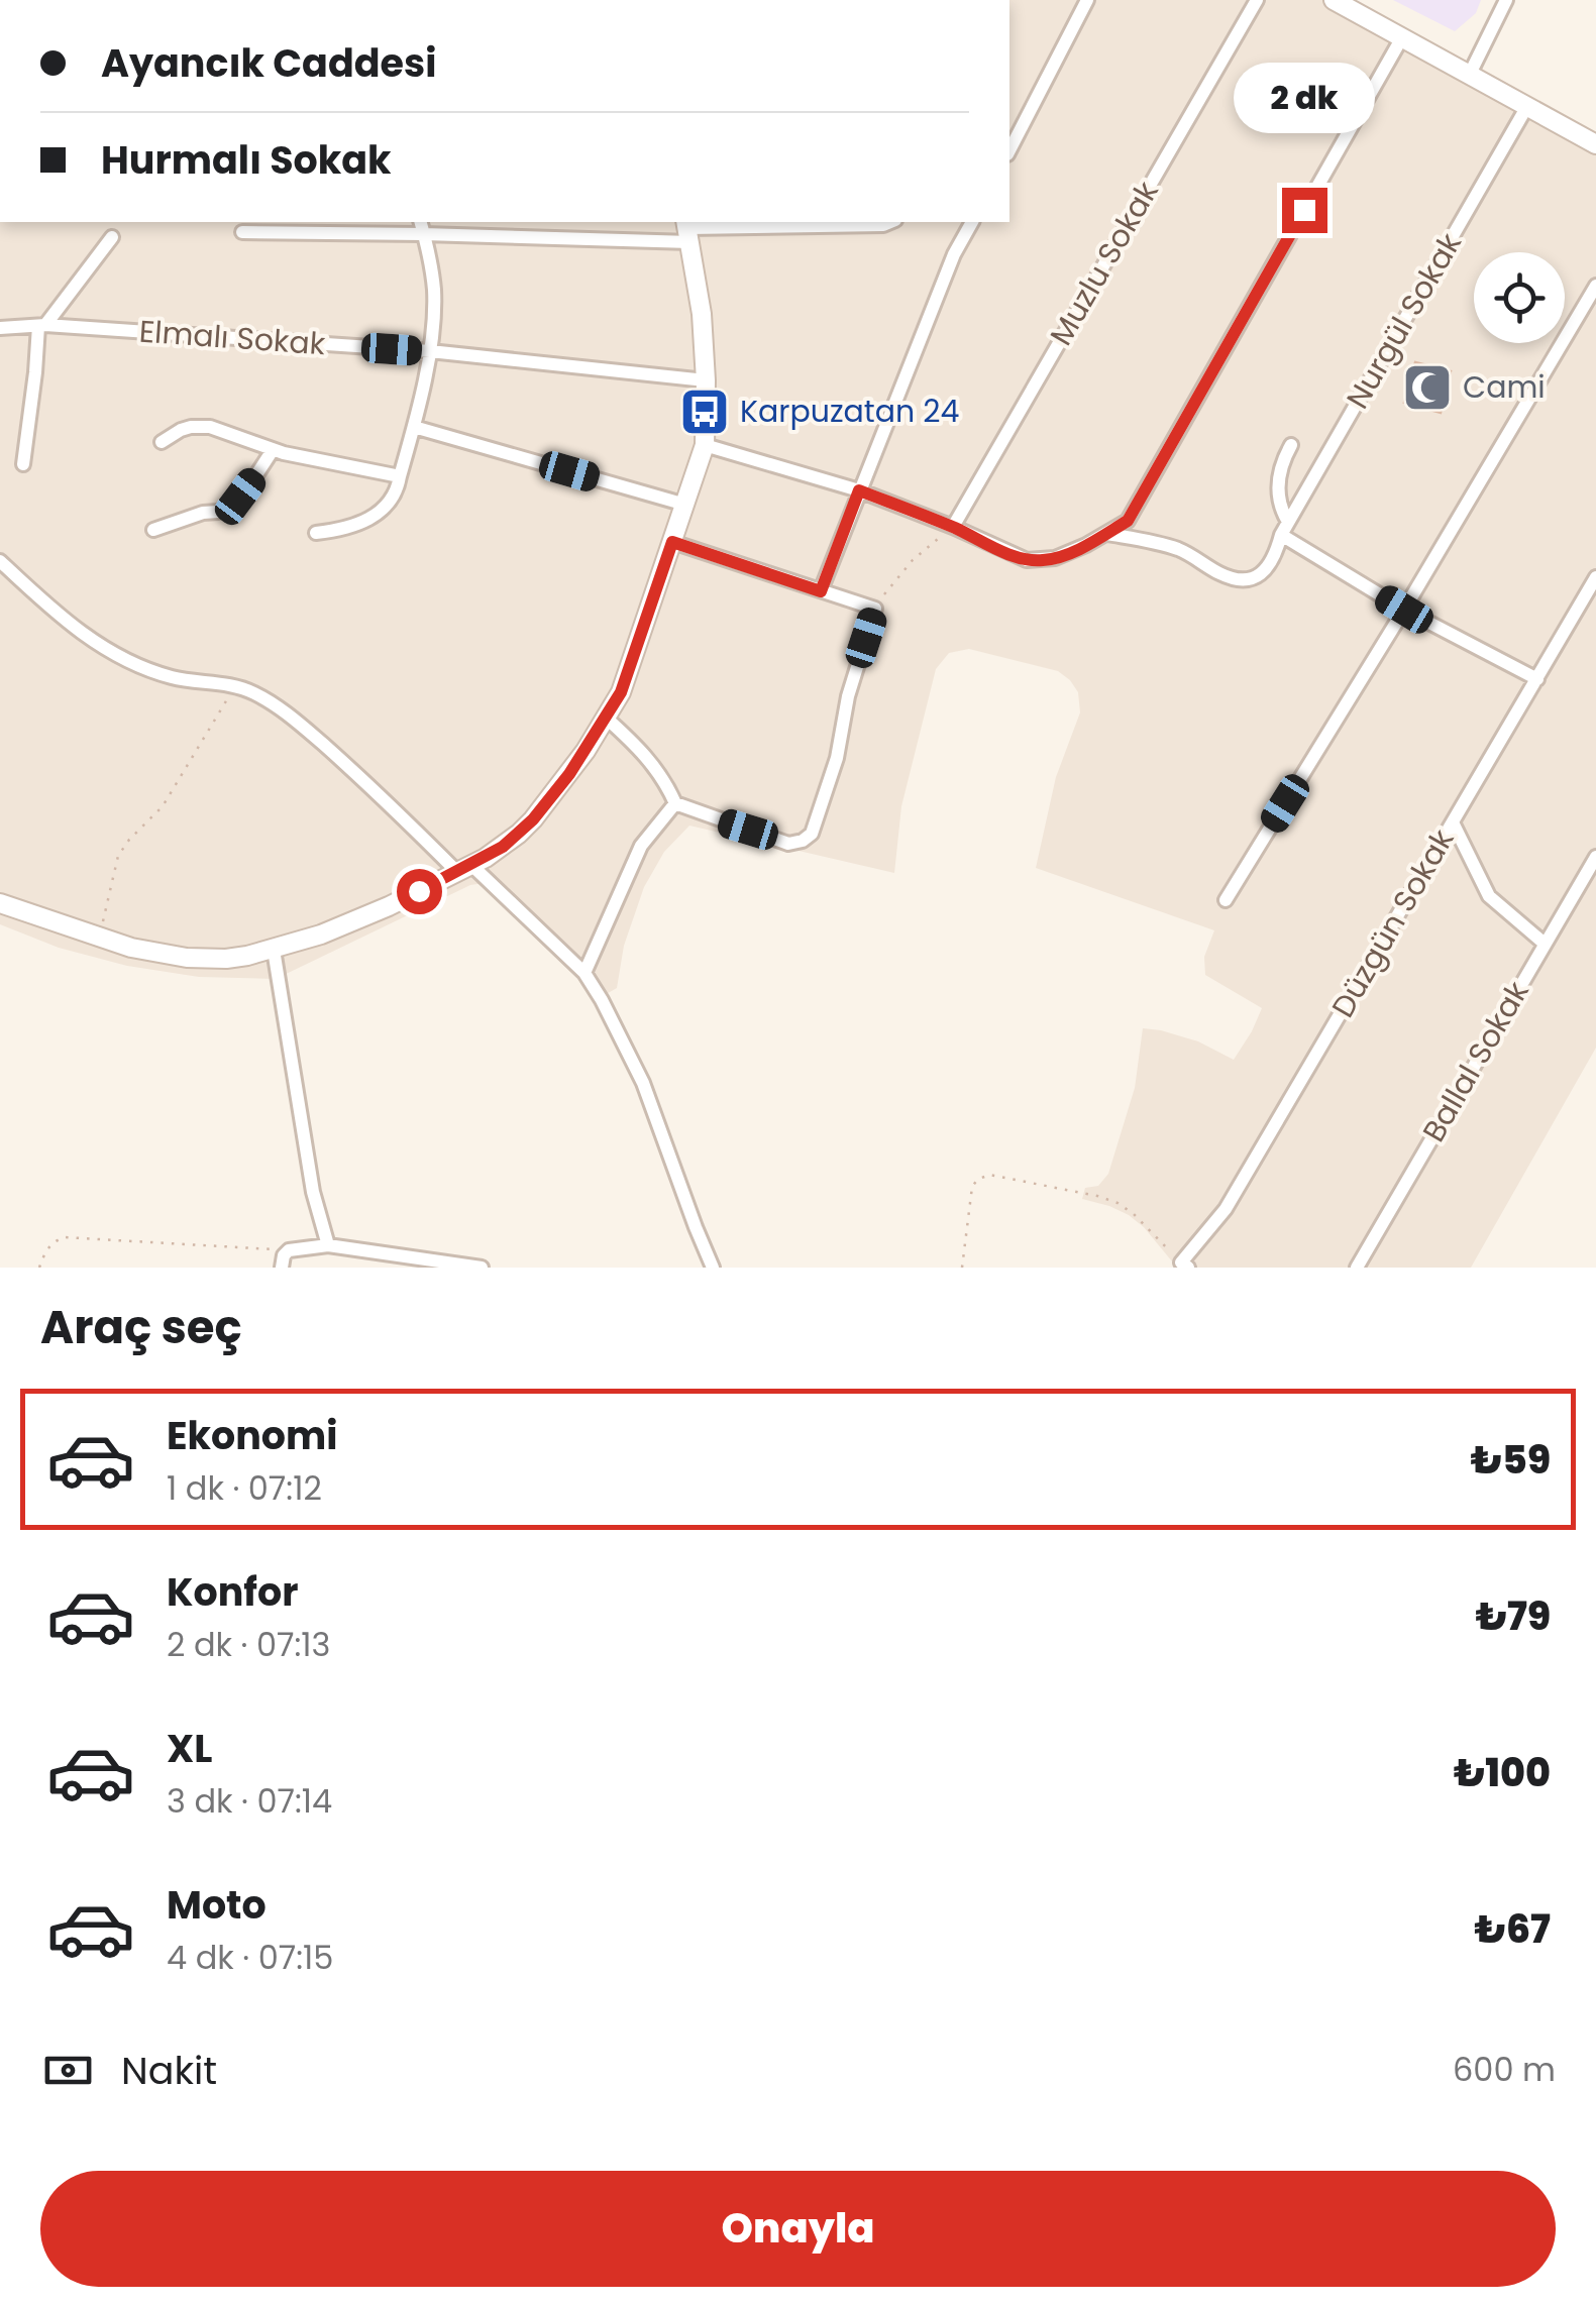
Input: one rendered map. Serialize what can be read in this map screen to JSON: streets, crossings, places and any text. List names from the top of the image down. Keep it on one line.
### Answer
{"streets":{"street":["Muzlu Sokak","Nurgül Sokak","Elmalı Sokak","Düzgün Sokak","Ballal Sokak"]},"places":{"mosque":["Cami"],"bus stop":["Karpuzatan 24"]},"page":{"banner":["Ayancık Caddesi","Hurmalı Sokak"],"bubble":"2 dk","heading":"Araç seç","list":[{"name":"Ekonomi","note":"1 dk · 07:12","value":"₺59"},{"name":"Konfor","note":"2 dk · 07:13","value":"₺79"},{"name":"XL","note":"3 dk · 07:14","value":"₺100"},{"name":"Moto","note":"4 dk · 07:15","value":"₺67"}],"pay":["Nakit","600 m"],"buttons":"Onayla"}}
